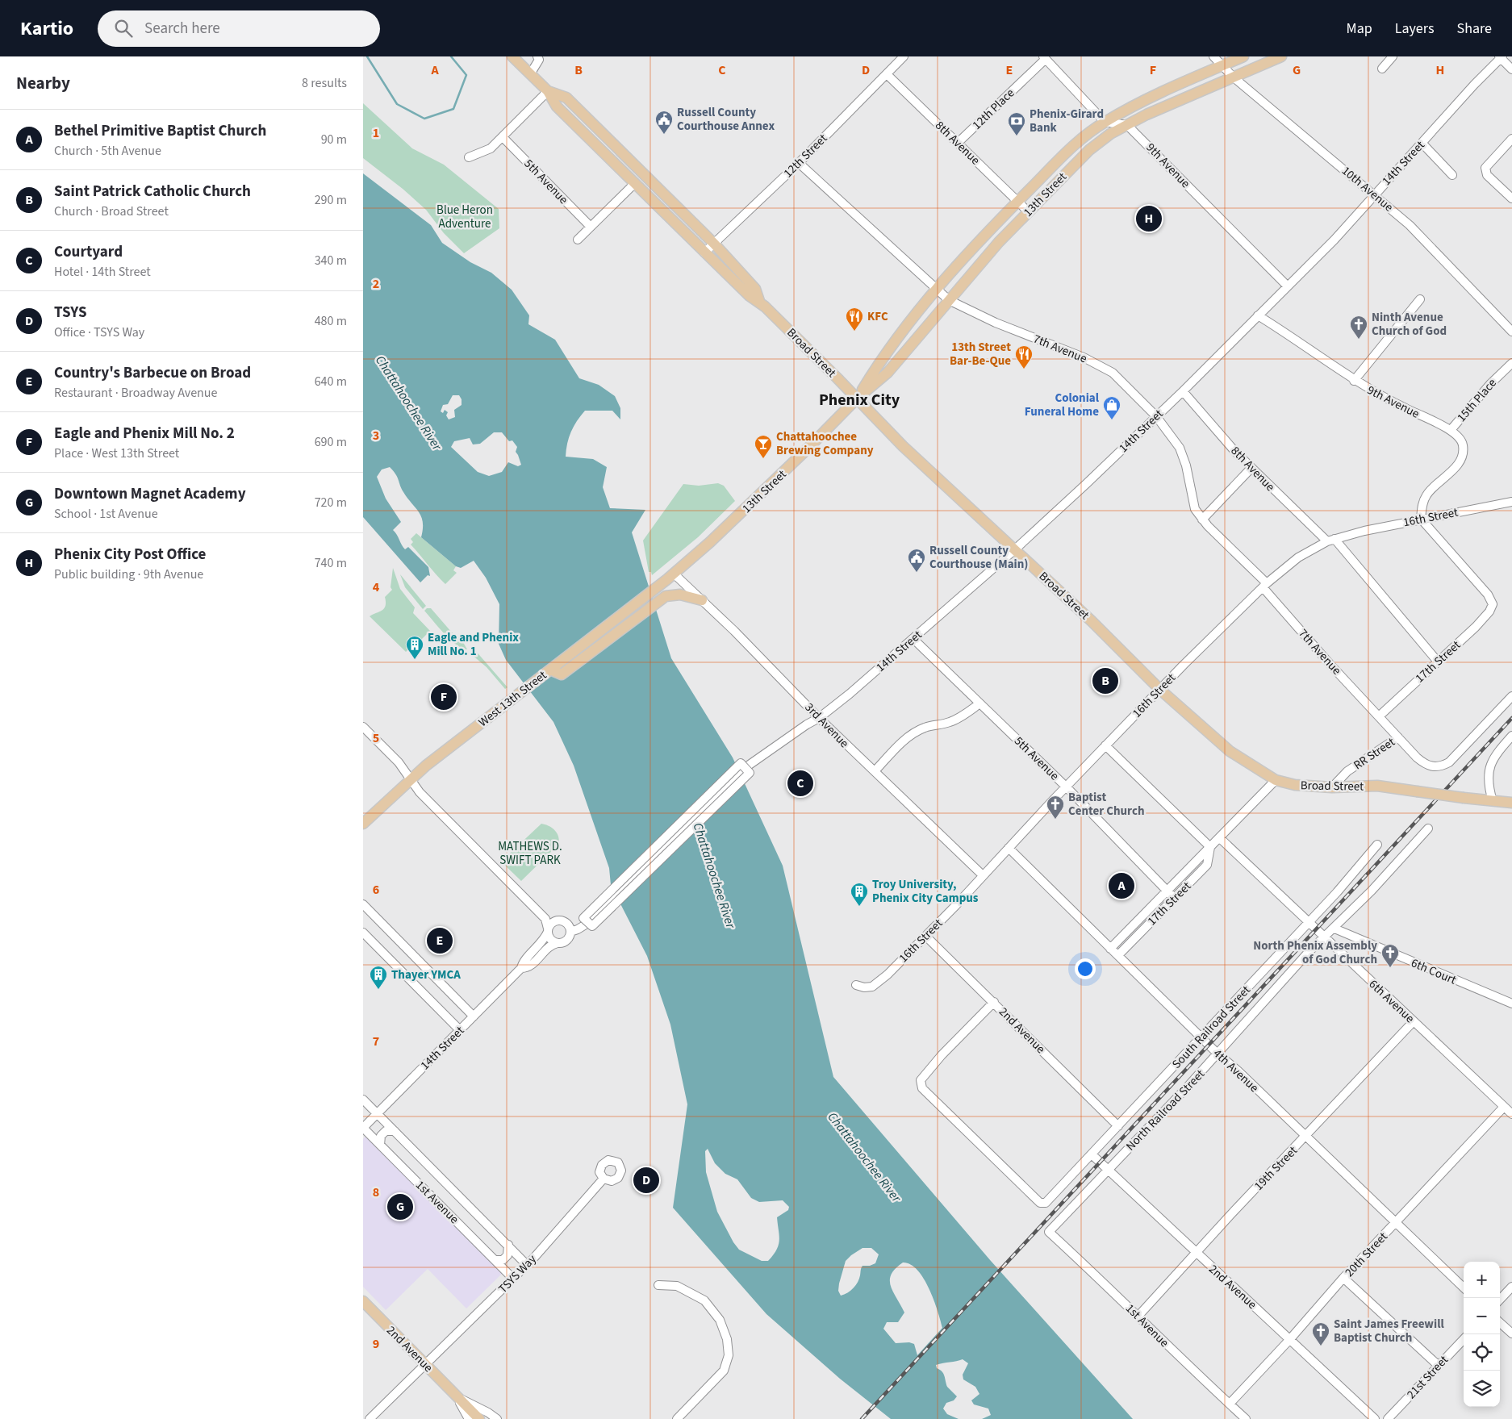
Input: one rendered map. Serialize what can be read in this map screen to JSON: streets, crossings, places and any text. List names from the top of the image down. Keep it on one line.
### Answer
{"streets":{"main road":["13th Street","Broad Street","West 13th Street","2nd Avenue"],"street":["12th Place","8th Avenue","12th Street","14th Street","9th Avenue","5th Avenue","10th Avenue","7th Avenue","15th Place","16th Street","17th Street","3rd Avenue","RR Street","6th Court","6th Avenue","South Railroad Street","4th Avenue","North Railroad Street","19th Street","1st Avenue","20th Street","TSYS Way","21st Street"]},"crossings":[["12th Place","8th Avenue"],["8th Avenue","12th Street"],["8th Avenue","14th Street"],["8th Avenue","13th Street"],["8th Avenue","16th Street"],["8th Avenue","17th Street"],["12th Street","7th Avenue"],["12th Street","Broad Street"],["14th Street","9th Avenue"],["14th Street","5th Avenue"],["14th Street","10th Avenue"],["14th Street","7th Avenue"],["14th Street","Broad Street"],["14th Street","3rd Avenue"],["14th Street","1st Avenue"],["9th Avenue","13th Street"],["9th Avenue","15th Place"],["5th Avenue","16th Street"],["5th Avenue","17th Street"],["10th Avenue","13th Street"],["13th Street","7th Avenue"],["13th Street","Broad Street"],["13th Street","West 13th Street"],["13th Street","3rd Avenue"],["7th Avenue","16th Street"],["7th Avenue","17th Street"],["Broad Street","16th Street"],["Broad Street","17th Street"],["Broad Street","RR Street"],["15th Place","16th Street"],["15th Place","17th Street"],["16th Street","17th Street"],["16th Street","3rd Avenue"],["16th Street","2nd Avenue"],["16th Street","4th Avenue"],["17th Street","6th Avenue"],["17th Street","4th Avenue"],["West 13th Street","3rd Avenue"],["6th Court","North Railroad Street"],["6th Avenue","South Railroad Street"],["6th Avenue","North Railroad Street"],["6th Avenue","19th Street"],["6th Avenue","20th Street"],["South Railroad Street","2nd Avenue"],["South Railroad Street","4th Avenue"],["2nd Avenue","North Railroad Street"],["2nd Avenue","19th Street"],["2nd Avenue","20th Street"],["2nd Avenue","TSYS Way"],["4th Avenue","North Railroad Street"],["4th Avenue","19th Street"],["4th Avenue","20th Street"],["North Railroad Street","1st Avenue"],["19th Street","1st Avenue"],["1st Avenue","20th Street"],["1st Avenue","TSYS Way"]],"districts":["Phenix City"],"water":["Chattahoochee River"],"parks":["Blue Heron Adventure","MATHEWS D. SWIFT PARK"],"places":{"public building":["Russell County Courthouse Annex","Russell County Courthouse (Main)"],"bank":["Phenix-Girard Bank"],"restaurant":["KFC","13th Street Bar-Be-Que"],"church":["Ninth Avenue Church of God","Baptist Center Church","North Phenix Assembly of God Church","Saint James Freewill Baptist Church"],"shop":["Colonial Funeral Home"],"bar":["Chattahoochee Brewing Company"],"building":["Eagle and Phenix Mill No. 1","Troy University, Phenix City Campus","Thayer YMCA"]},"page":{"header":"Kartio","search":"Search here","nav":["Map","Layers","Share"],"heading":["Nearby","8 results"],"list":[{"mark":"A","name":"Bethel Primitive Baptist Church","note":"Church · 5th Avenue","value":"90 m"},{"mark":"B","name":"Saint Patrick Catholic Church","note":"Church · Broad Street","value":"290 m"},{"mark":"C","name":"Courtyard","note":"Hotel · 14th Street","value":"340 m"},{"mark":"D","name":"TSYS","note":"Office · TSYS Way","value":"480 m"},{"mark":"E","name":"Country's Barbecue on Broad","note":"Restaurant · Broadway Avenue","value":"640 m"},{"mark":"F","name":"Eagle and Phenix Mill No. 2","note":"Place · West 13th Street","value":"690 m"},{"mark":"G","name":"Downtown Magnet Academy","note":"School · 1st Avenue","value":"720 m"},{"mark":"H","name":"Phenix City Post Office","note":"Public building · 9th Avenue","value":"740 m"}],"pins":["H","B","F","C","A","E","D","G"],"map_buttons":["+","−"]},"grid":{"columns":["A","B","C","D","E","F","G","H"],"rows":["1","2","3","4","5","6","7","8","9"]}}
